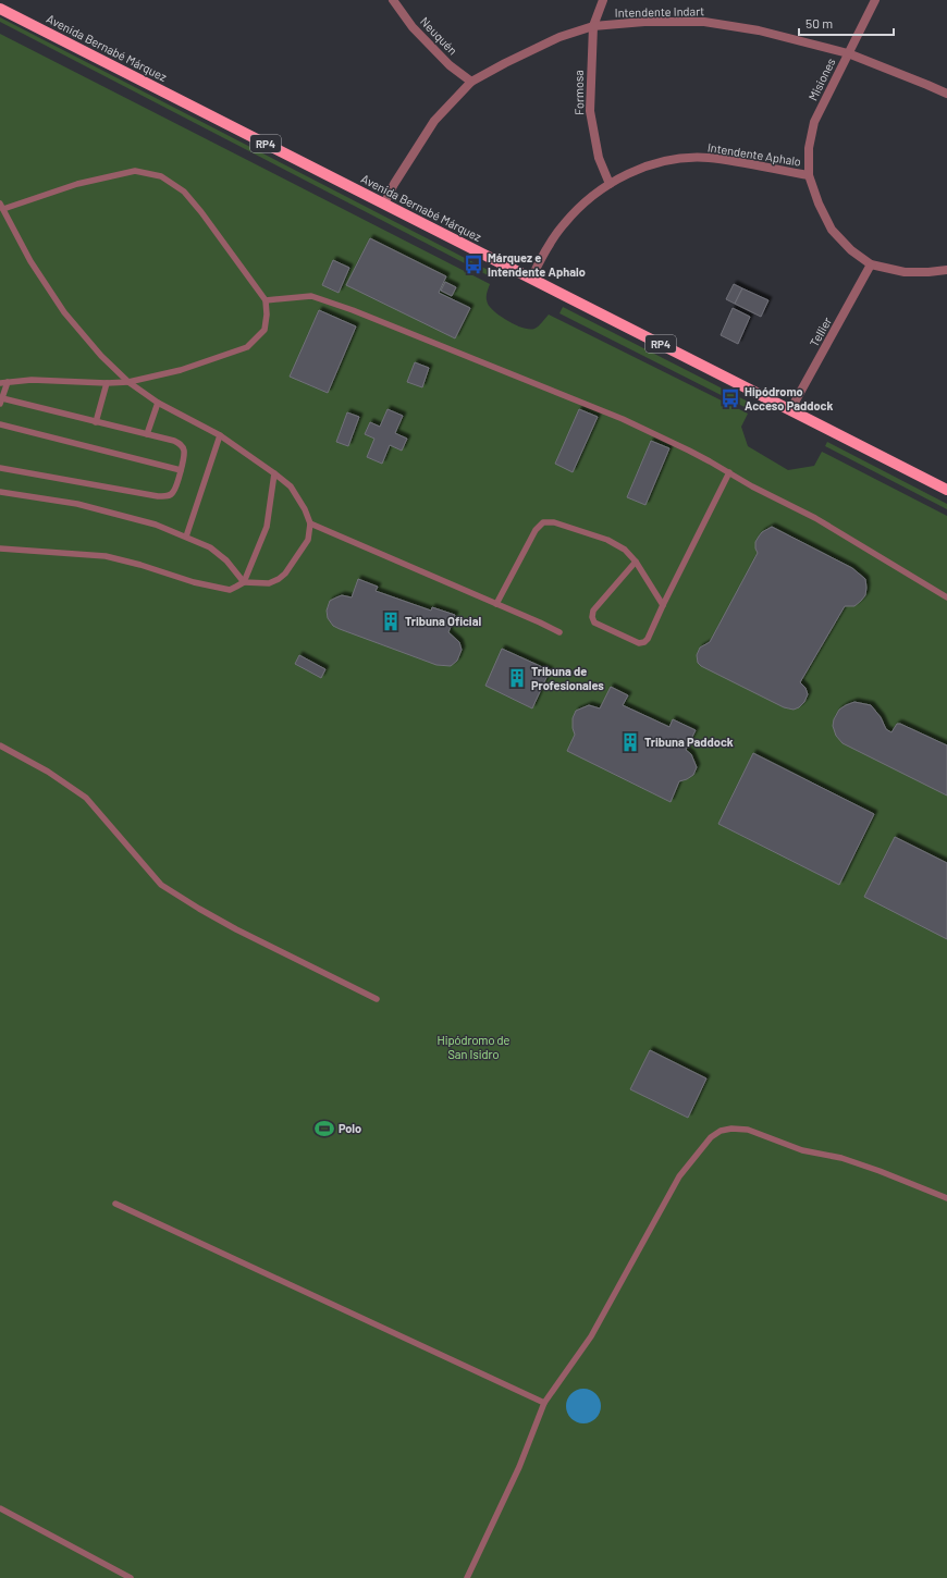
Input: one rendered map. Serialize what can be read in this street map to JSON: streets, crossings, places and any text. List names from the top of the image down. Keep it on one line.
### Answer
{"streets":{"main road":["Avenida Bernabé Márquez","RP4"],"street":["Intendente Indart","Neuquén","Misiones","Formosa","Intendente Aphalo","Tellier"]},"crossings":[["Intendente Indart","Neuquén"],["Intendente Indart","Avenida Bernabé Márquez"],["Intendente Indart","Misiones"],["Intendente Indart","Formosa"],["Avenida Bernabé Márquez","Intendente Aphalo"],["Avenida Bernabé Márquez","Tellier"],["Misiones","Intendente Aphalo"],["Formosa","Intendente Aphalo"],["Intendente Aphalo","Tellier"]],"parks":["Hipódromo de San Isidro"],"places":{"bus stop":["Márquez e Intendente Aphalo","Hipódromo Acceso Paddock"],"building":["Tribuna Oficial","Tribuna de Profesionales","Tribuna Paddock"],"sports":["Polo"]},"scale_bar":"50 m"}
